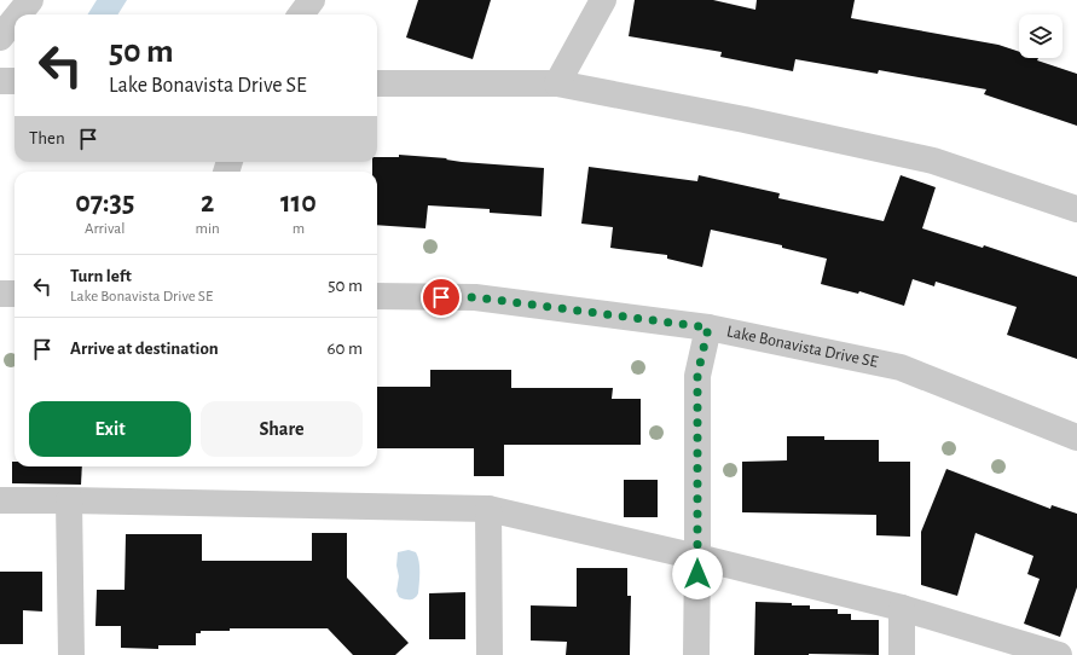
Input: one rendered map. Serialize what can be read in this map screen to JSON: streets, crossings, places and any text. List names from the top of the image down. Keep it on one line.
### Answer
{"streets":{"street":["Lake Bonavista Drive SE"]},"page":{"turn":["50 m","Lake Bonavista Drive SE"],"then":"Then","eta":["07:35","Arrival","2","min","110","m"],"list":[{"name":"Turn left","note":"Lake Bonavista Drive SE","value":"50 m"},{"name":"Arrive at destination","value":"60 m"}],"buttons":["Exit","Share"]}}
